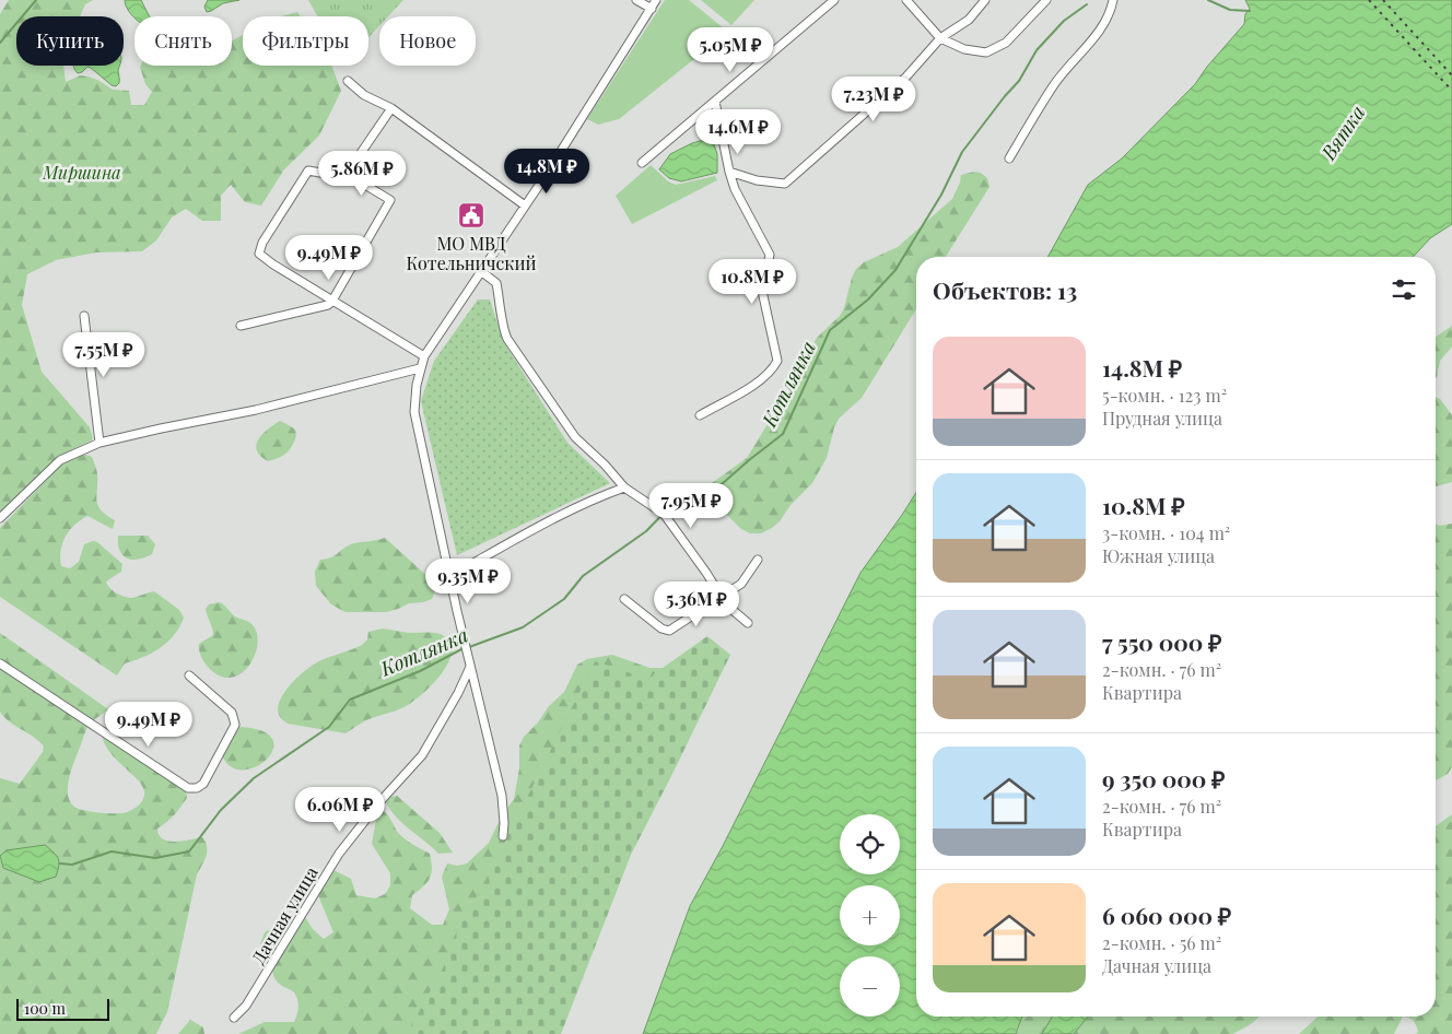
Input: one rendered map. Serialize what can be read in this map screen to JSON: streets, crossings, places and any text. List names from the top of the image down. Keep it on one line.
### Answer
{"streets":{"street":["Дачная улица"]},"water":["Вятка","Котлянка"],"parks":["Миршина"],"places":{"public building":["МО МВД Котельничский"]},"scale_bar":"100 m","page":{"chip":["Купить","Снять","Фильтры","Новое"],"price":["5.05M ₽","7.23M ₽","14.6M ₽","14.8M ₽","5.86M ₽","9.49M ₽","10.8M ₽","7.55M ₽","7.95M ₽","9.35M ₽","5.36M ₽","9.49M ₽","6.06M ₽"],"heading":"Объектов: 13","list":[{"name":"14.8M ₽","note":"5-комн. · 123 m² · Прудная улица"},{"name":"10.8M ₽","note":"3-комн. · 104 m² · Южная улица"},{"name":"7 550 000 ₽","note":"2-комн. · 76 m² · Квартира"},{"name":"9 350 000 ₽","note":"2-комн. · 76 m² · Квартира"},{"name":"6 060 000 ₽","note":"2-комн. · 56 m² · Дачная улица"}],"map_buttons":["+","−"],"scale":"100 m"}}
